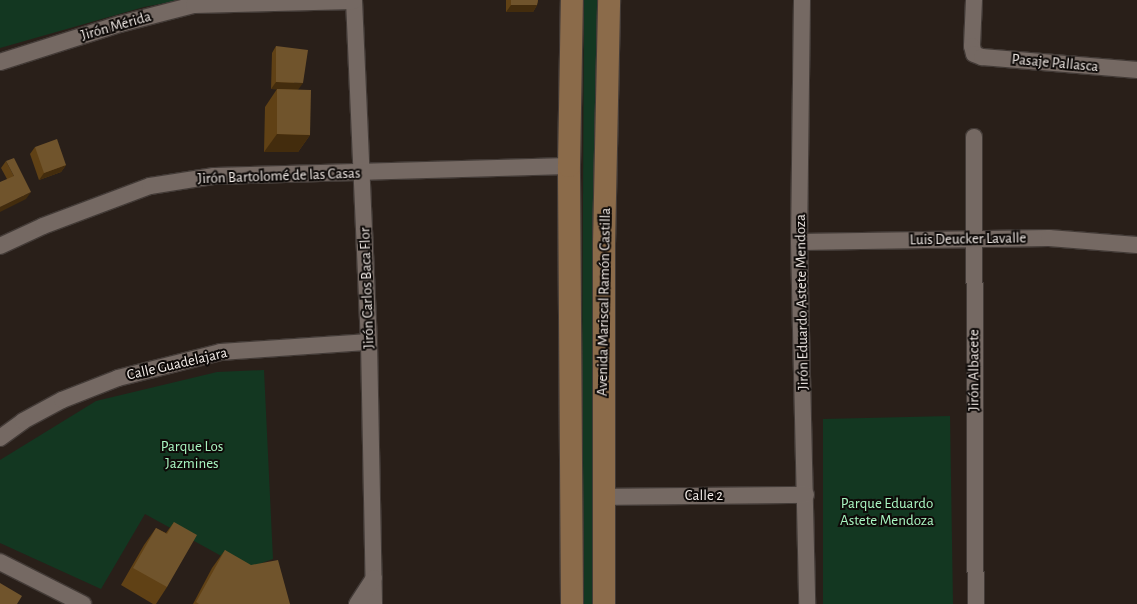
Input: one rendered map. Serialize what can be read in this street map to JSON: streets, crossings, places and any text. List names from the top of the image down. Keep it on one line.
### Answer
{"streets":{"main road":["Avenida Mariscal Ramón Castilla"],"street":["Jirón Mérida","Pasaje Pallasca","Jirón Bartolomé de las Casas","Luis Deucker Lavalle","Jirón Carlos Baca Flor","Jirón Eduardo Astete Mendoza","Calle Guadelajara","Jirón Albacete","Calle 2"]},"crossings":[["Jirón Mérida","Jirón Carlos Baca Flor"],["Jirón Bartolomé de las Casas","Jirón Carlos Baca Flor"],["Luis Deucker Lavalle","Jirón Eduardo Astete Mendoza"],["Luis Deucker Lavalle","Jirón Albacete"],["Jirón Carlos Baca Flor","Calle Guadelajara"],["Avenida Mariscal Ramón Castilla","Calle 2"],["Jirón Eduardo Astete Mendoza","Calle 2"]],"parks":["Parque Los Jazmines","Parque Eduardo Astete Mendoza"]}
